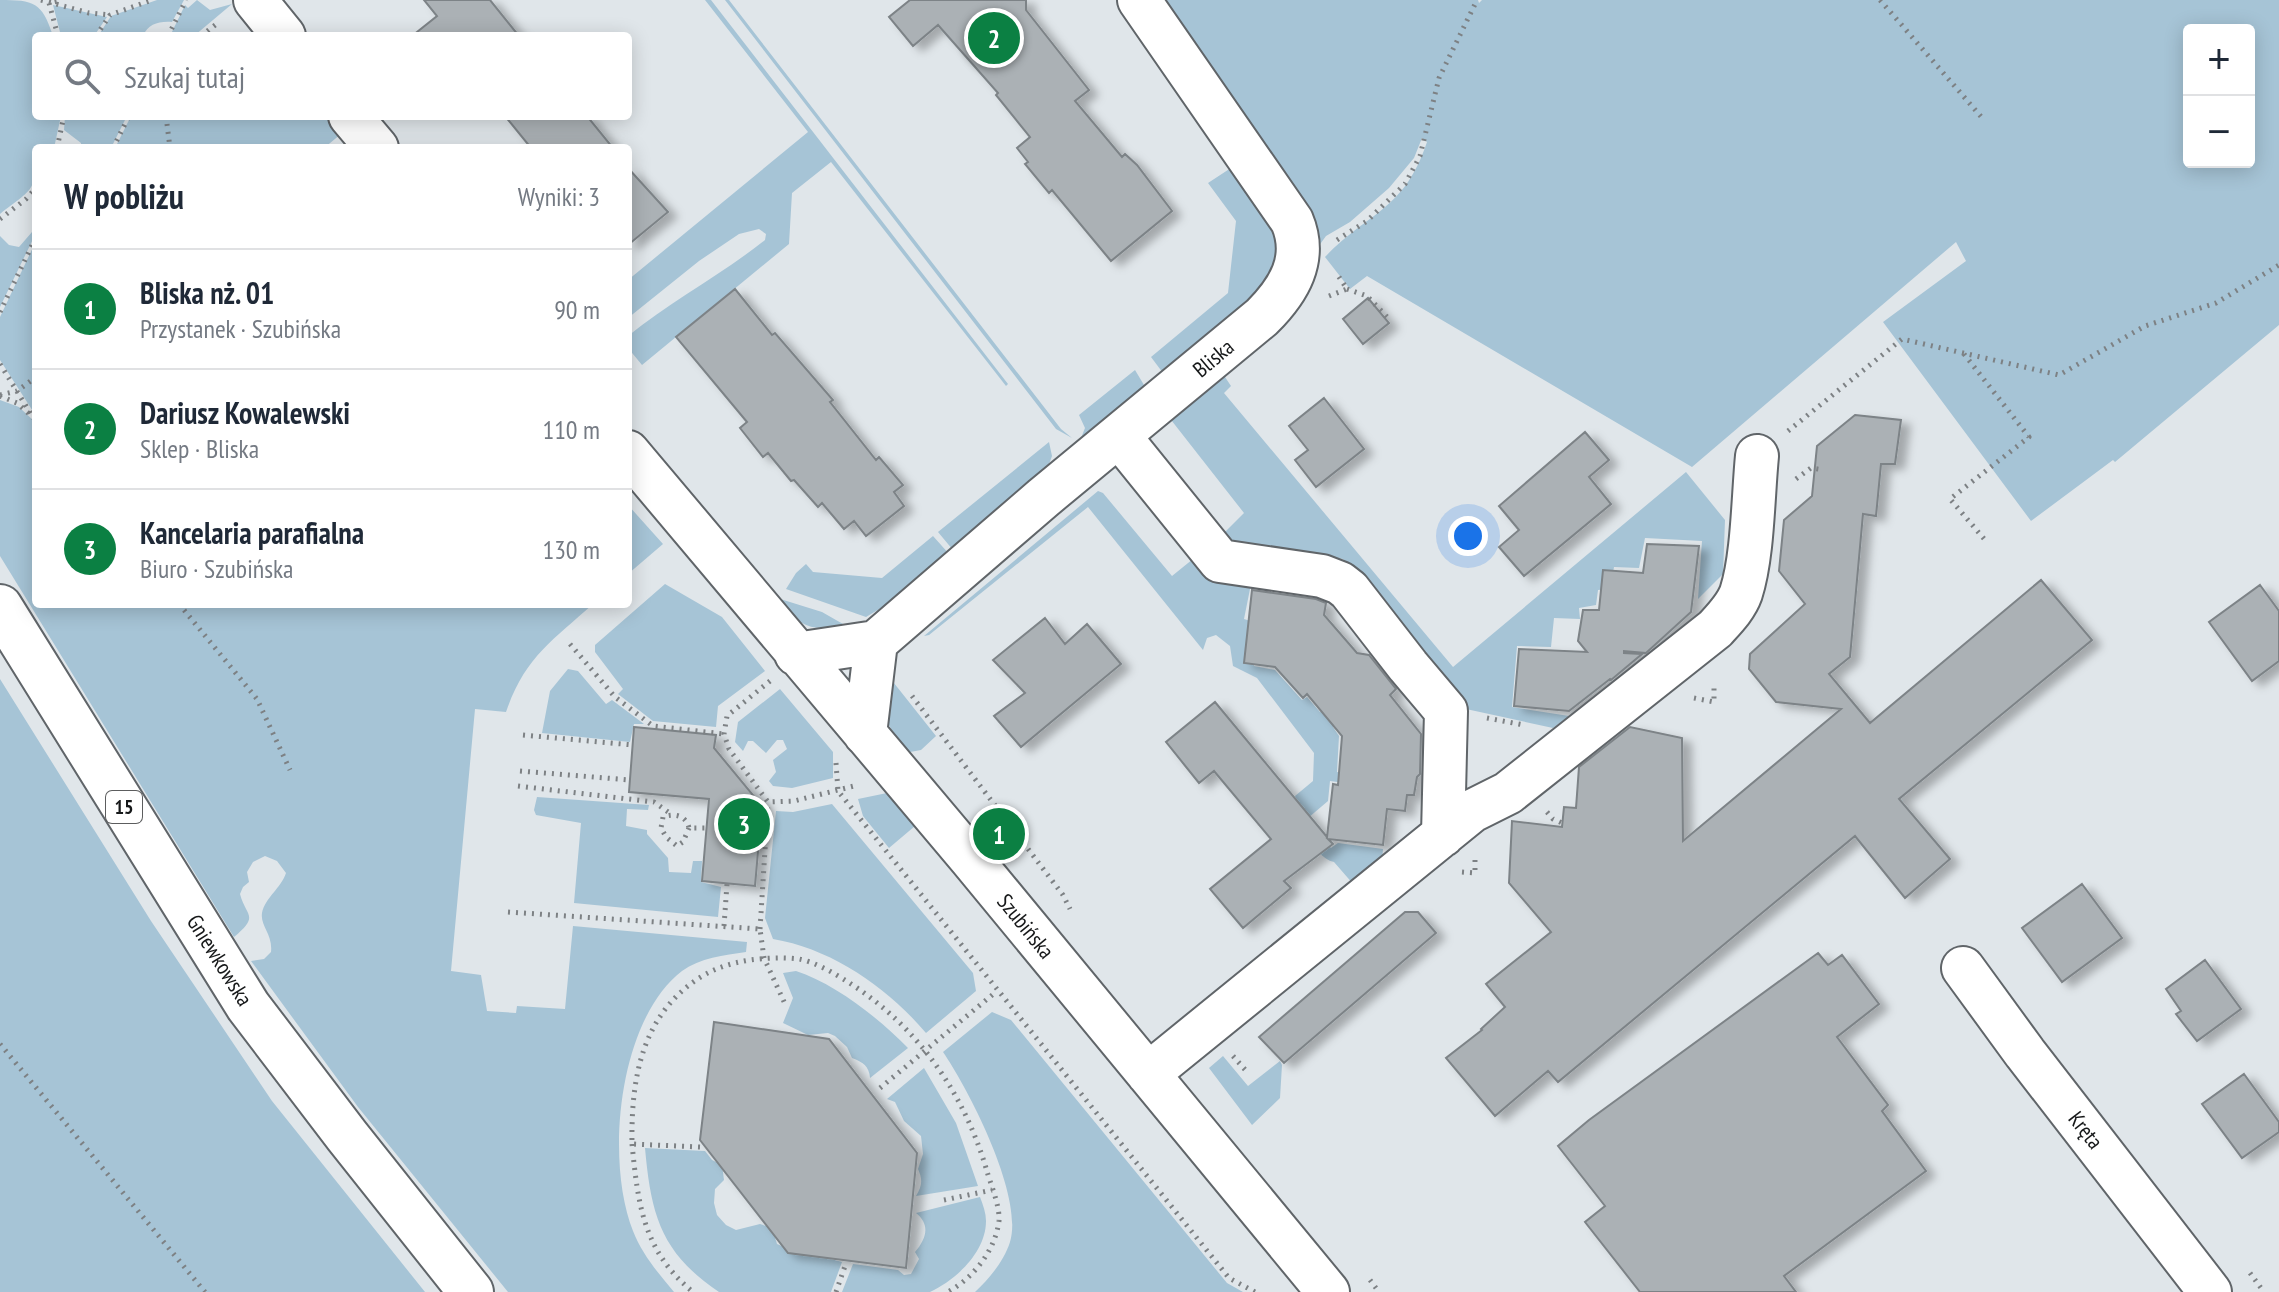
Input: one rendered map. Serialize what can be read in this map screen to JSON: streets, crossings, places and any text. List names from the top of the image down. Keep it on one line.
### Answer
{"streets":{"main road":["15","Gniewkowska"],"street":["Bliska","Szubińska","Kręta"]},"page":{"pins":["2","3","1"],"map_buttons":["+","−"],"search":"Szukaj tutaj","heading":["W pobliżu","Wyniki: 3"],"list":[{"mark":"1","name":"Bliska nż. 01","note":"Przystanek · Szubińska","value":"90 m"},{"mark":"2","name":"Dariusz Kowalewski","note":"Sklep · Bliska","value":"110 m"},{"mark":"3","name":"Kancelaria parafialna","note":"Biuro · Szubińska","value":"130 m"}]}}
